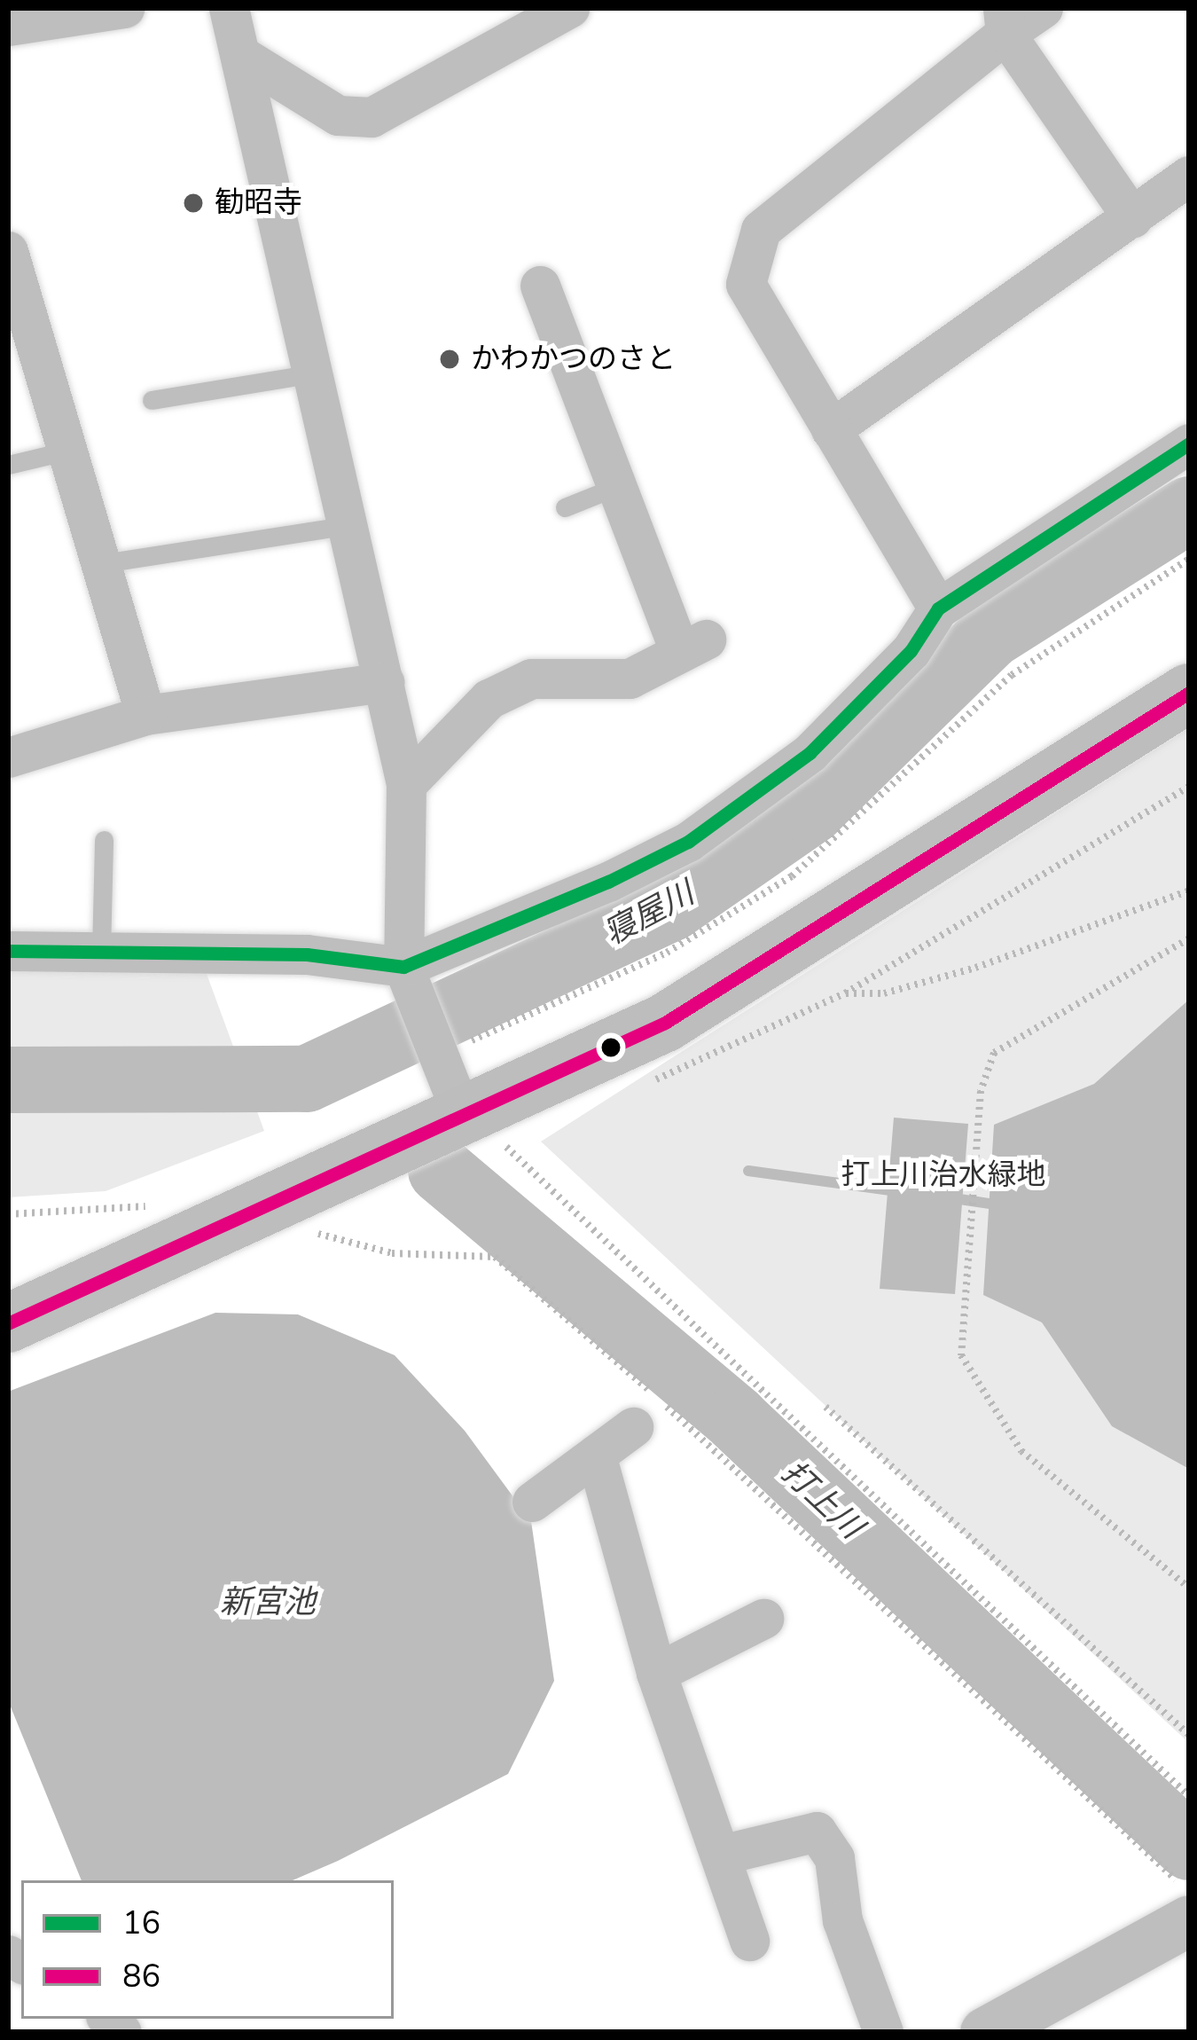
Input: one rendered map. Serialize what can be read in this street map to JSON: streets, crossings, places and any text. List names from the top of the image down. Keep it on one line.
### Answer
{"water":["寝屋川","打上川","新宮池"],"parks":["打上川治水緑地"],"places":["勧昭寺","かわかつのさと"],"lines":["transit line 16","transit line 86"],"legend":["16","86"]}
